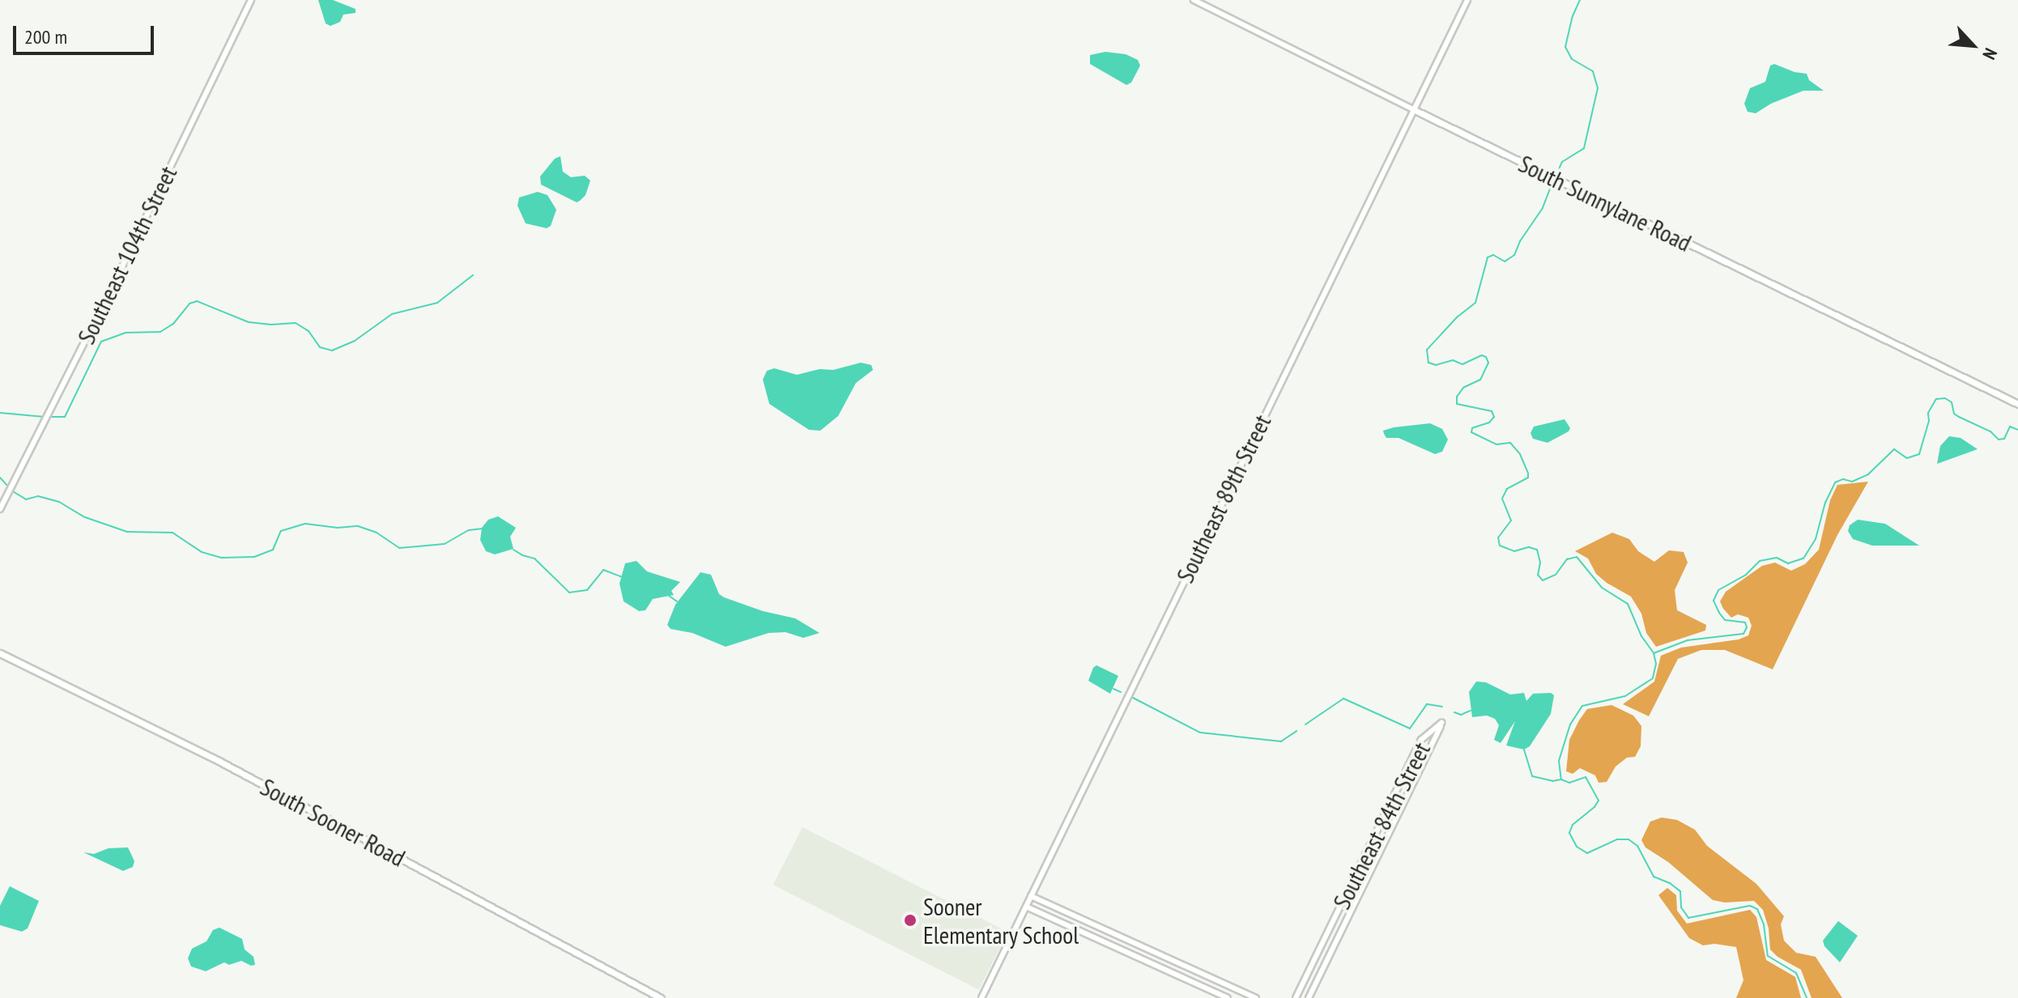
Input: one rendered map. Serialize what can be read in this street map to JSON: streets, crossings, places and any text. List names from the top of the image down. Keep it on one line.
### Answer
{"streets":{"main road":["South Sunnylane Road","South Sooner Road"],"street":["Southeast 104th Street","Southeast 89th Street","Southeast 84th Street"]},"crossings":[["South Sunnylane Road","Southeast 89th Street"]],"places":["Sooner Elementary School"],"scale_bar":"200 m","north":"bottom right"}
